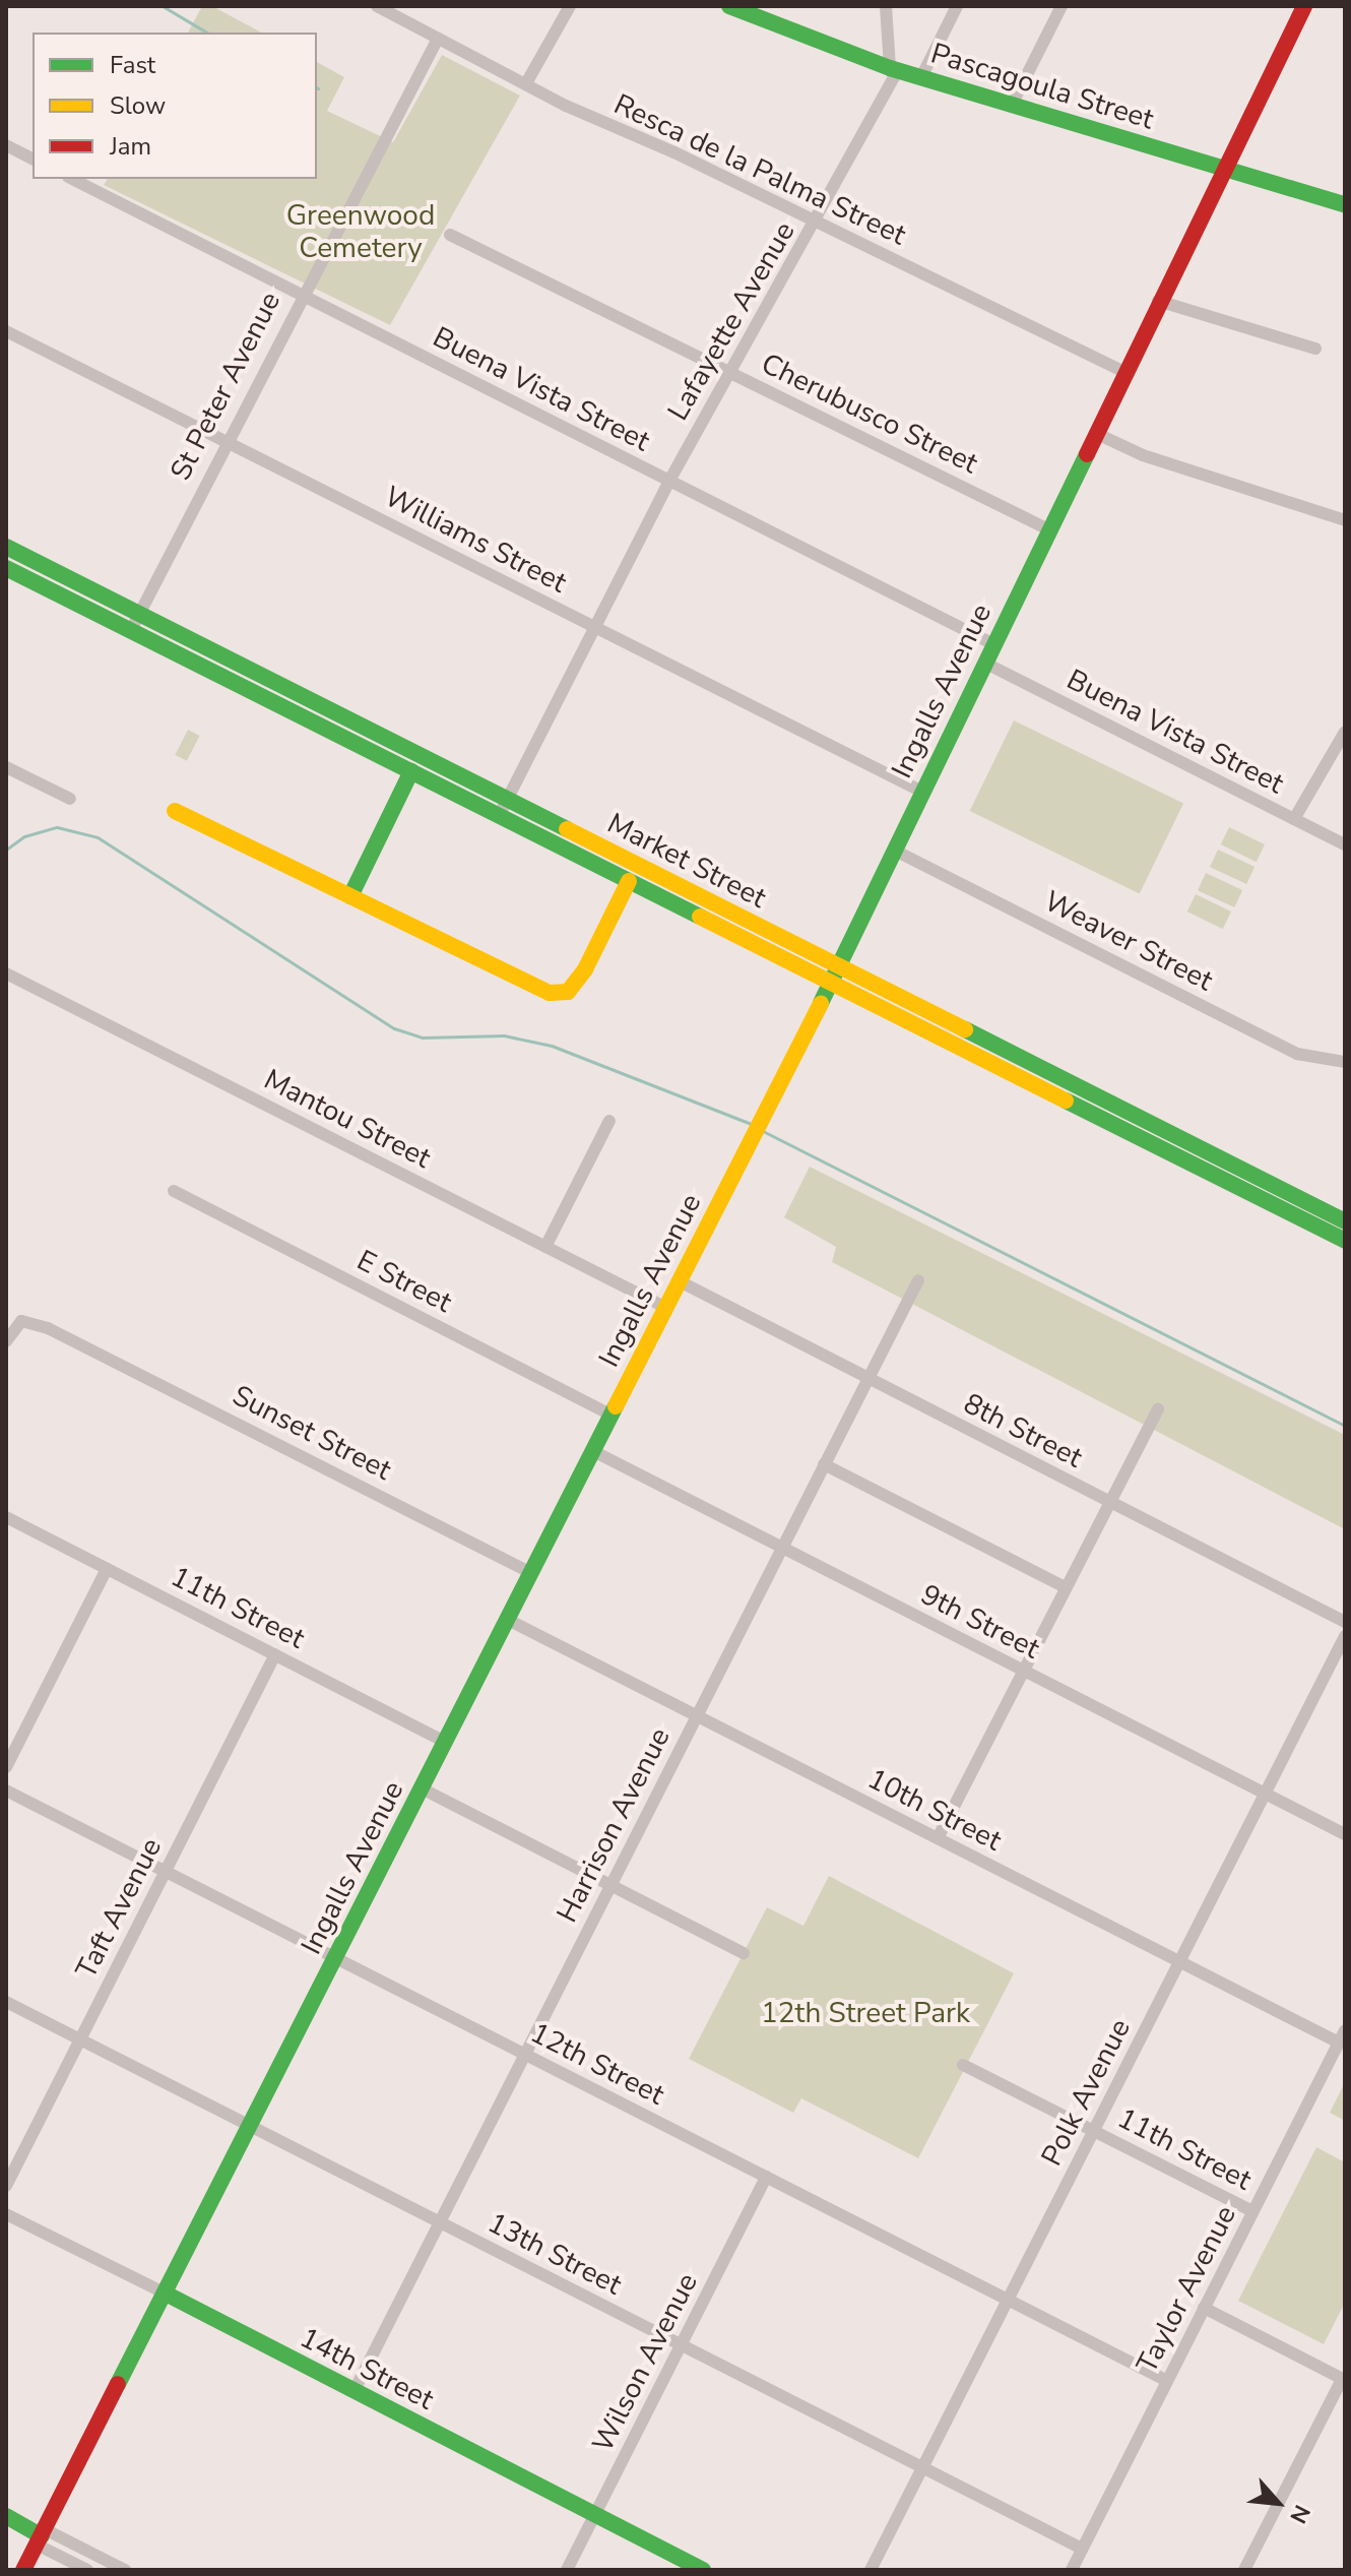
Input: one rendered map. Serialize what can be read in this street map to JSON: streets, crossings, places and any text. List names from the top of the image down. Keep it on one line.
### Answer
{"streets":{"street":["Pascagoula Street","Resca de la Palma Street","Lafayette Avenue","St Peter Avenue","Buena Vista Street","Cherubusco Street","Williams Street","Ingalls Avenue","Market Street","Weaver Street","Mantou Street","E Street","8th Street","Sunset Street","11th Street","9th Street","10th Street","Harrison Avenue","Taft Avenue","12th Street","Polk Avenue","13th Street","Taylor Avenue","Wilson Avenue","14th Street"]},"crossings":[["Pascagoula Street","Lafayette Avenue"],["Pascagoula Street","Ingalls Avenue"],["Resca de la Palma Street","Lafayette Avenue"],["Resca de la Palma Street","St Peter Avenue"],["Resca de la Palma Street","Ingalls Avenue"],["Lafayette Avenue","Buena Vista Street"],["Lafayette Avenue","Cherubusco Street"],["Lafayette Avenue","Williams Street"],["Lafayette Avenue","Market Street"],["St Peter Avenue","Buena Vista Street"],["St Peter Avenue","Williams Street"],["St Peter Avenue","Market Street"],["Buena Vista Street","Ingalls Avenue"],["Cherubusco Street","Ingalls Avenue"],["Williams Street","Ingalls Avenue"],["Ingalls Avenue","Market Street"],["Ingalls Avenue","Weaver Street"],["Ingalls Avenue","Mantou Street"],["Ingalls Avenue","E Street"],["Ingalls Avenue","8th Street"],["Ingalls Avenue","Sunset Street"],["Ingalls Avenue","11th Street"],["Ingalls Avenue","9th Street"],["Ingalls Avenue","10th Street"],["Ingalls Avenue","12th Street"],["Ingalls Avenue","13th Street"],["Ingalls Avenue","14th Street"],["8th Street","Harrison Avenue"],["11th Street","Taft Avenue"],["11th Street","Polk Avenue"],["11th Street","Taylor Avenue"],["9th Street","Harrison Avenue"],["9th Street","Polk Avenue"],["10th Street","Harrison Avenue"],["10th Street","Polk Avenue"],["10th Street","Taylor Avenue"],["Harrison Avenue","12th Street"],["Harrison Avenue","13th Street"],["Harrison Avenue","14th Street"],["Taft Avenue","12th Street"],["Taft Avenue","13th Street"],["12th Street","Polk Avenue"],["12th Street","Taylor Avenue"],["12th Street","Wilson Avenue"],["Polk Avenue","13th Street"],["13th Street","Taylor Avenue"],["13th Street","Wilson Avenue"],["Wilson Avenue","14th Street"]],"parks":["Greenwood Cemetery","12th Street Park"],"legend":["Fast","Slow","Jam"],"north":"bottom right"}
